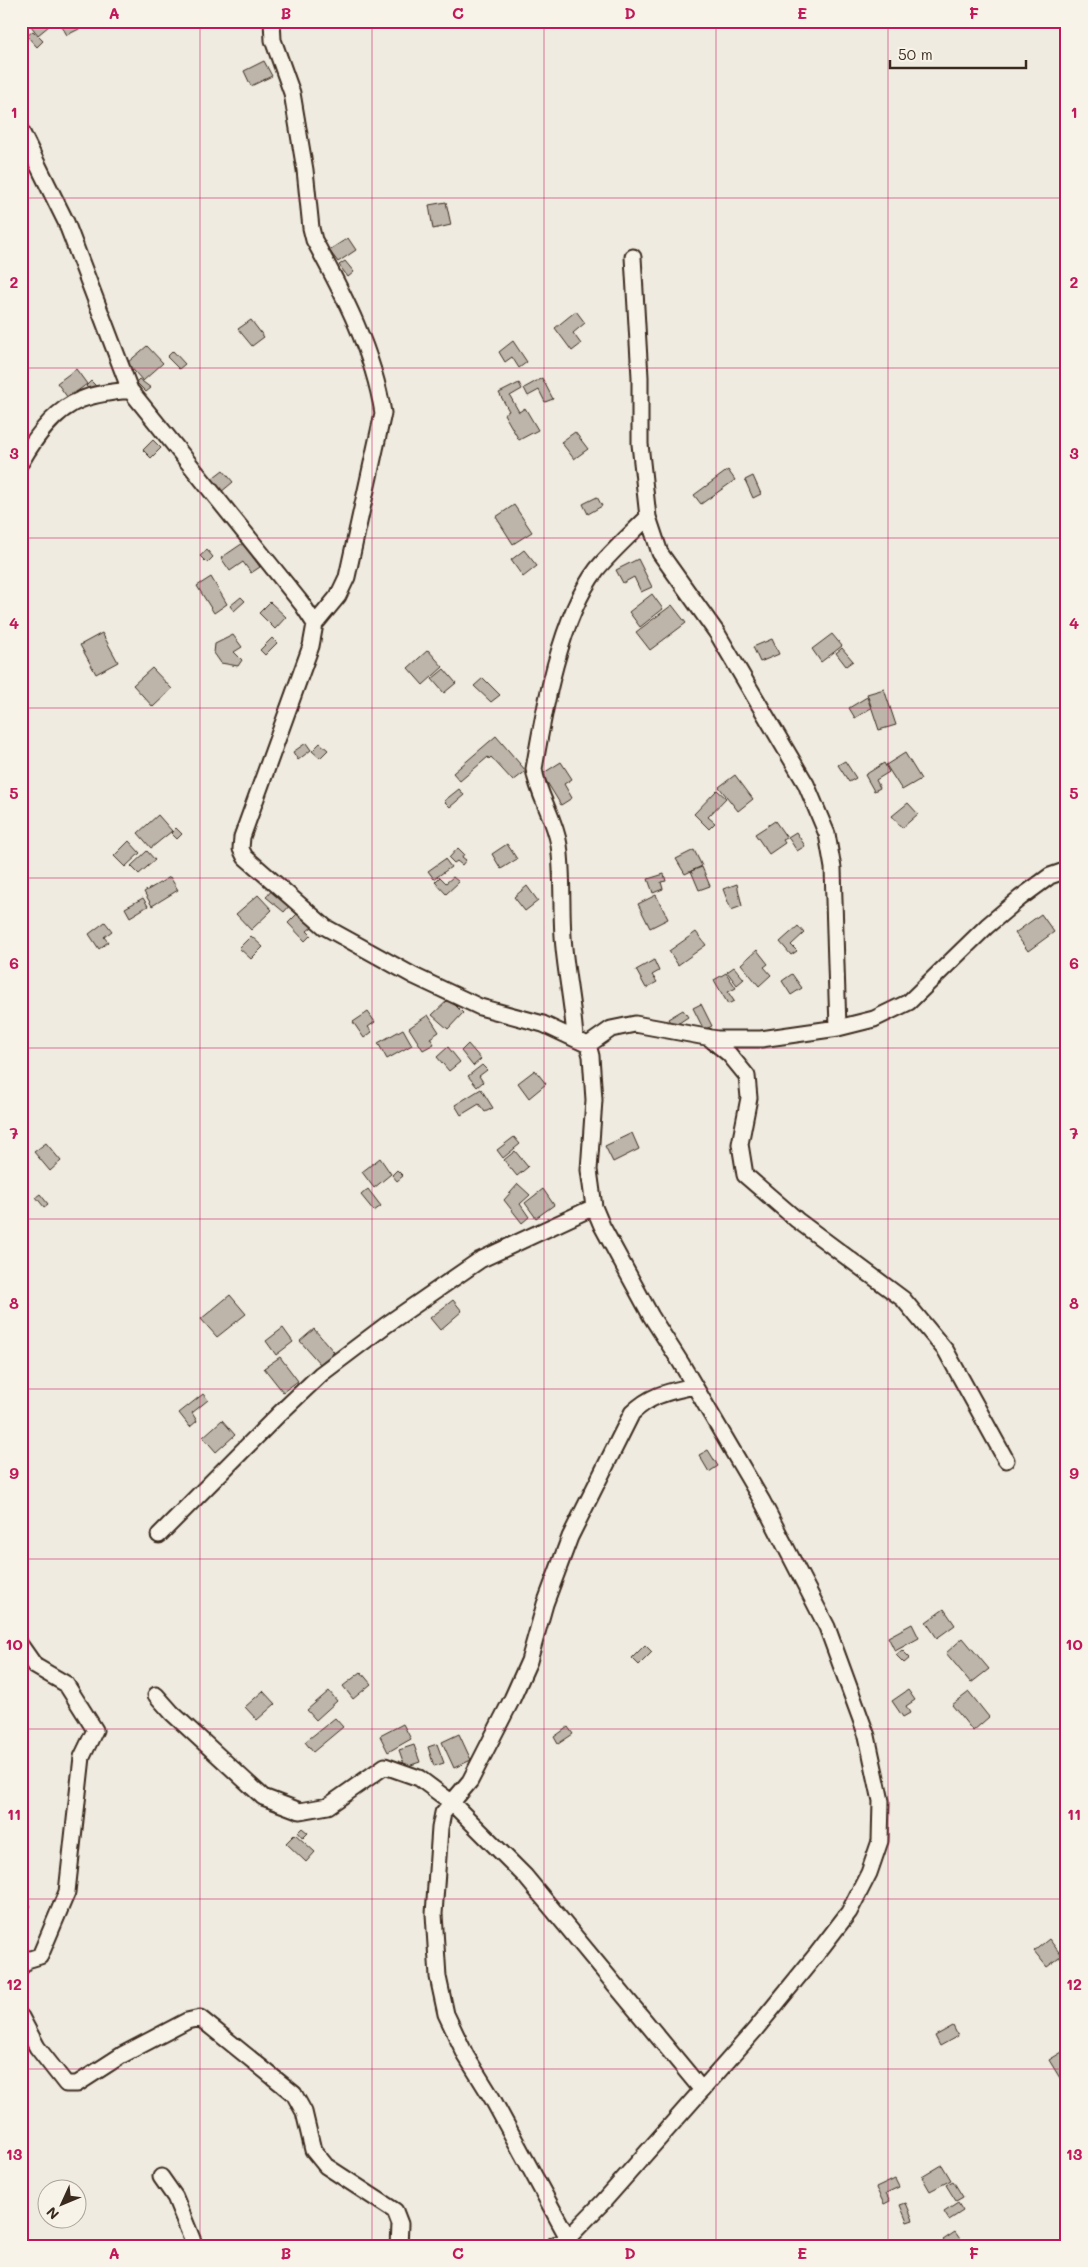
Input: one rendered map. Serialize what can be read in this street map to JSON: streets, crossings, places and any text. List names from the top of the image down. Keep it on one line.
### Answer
{"scale_bar":"50 m","north":"bottom left","grid":{"columns":["A","B","C","D","E","F"],"rows":["1","2","3","4","5","6","7","8","9","10","11","12","13"]}}
